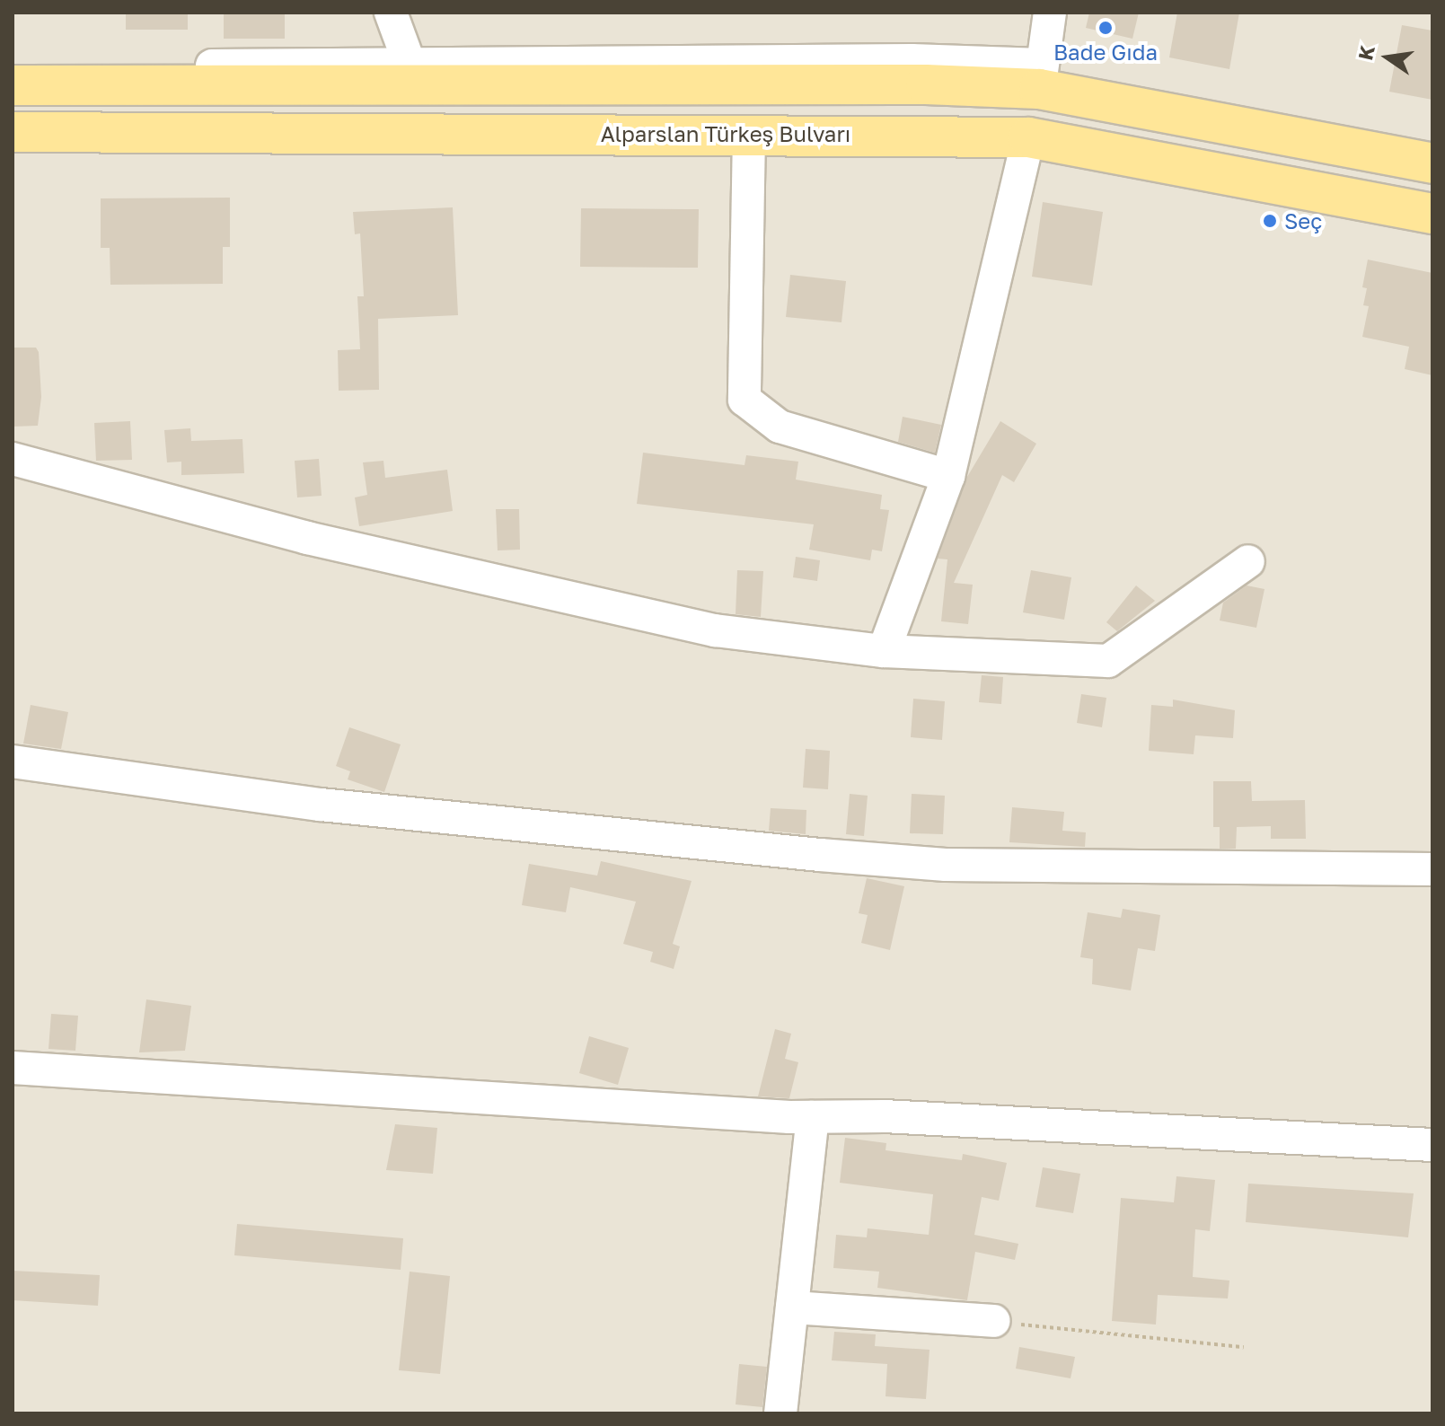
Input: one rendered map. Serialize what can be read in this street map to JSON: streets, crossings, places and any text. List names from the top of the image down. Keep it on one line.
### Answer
{"streets":{"main road":["Alparslan Türkeş Bulvarı"]},"places":["Bade Gıda","Seç"],"north":"left"}
